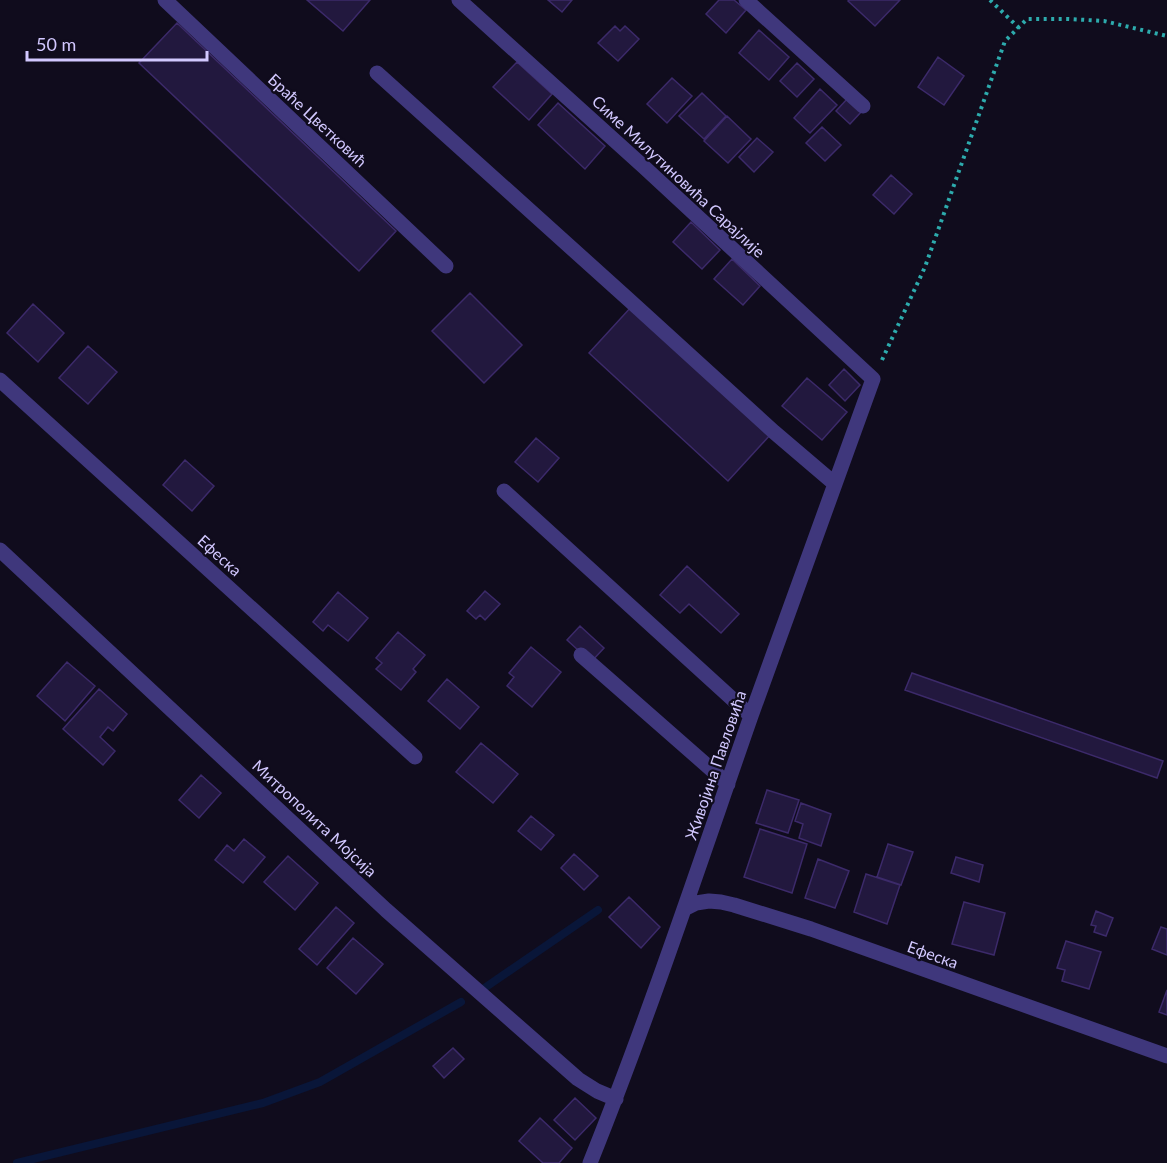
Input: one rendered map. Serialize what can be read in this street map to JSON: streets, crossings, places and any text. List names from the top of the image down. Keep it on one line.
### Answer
{"streets":{"street":["Браће Цветковић","Симе Милутиновића Сарајлије","Ефеска","Живојина Павловића","Митрополита Мојсија"]},"crossings":[["Симе Милутиновића Сарајлије","Живојина Павловића"],["Ефеска","Живојина Павловића"],["Живојина Павловића","Митрополита Мојсија"]],"scale_bar":"50 m"}
